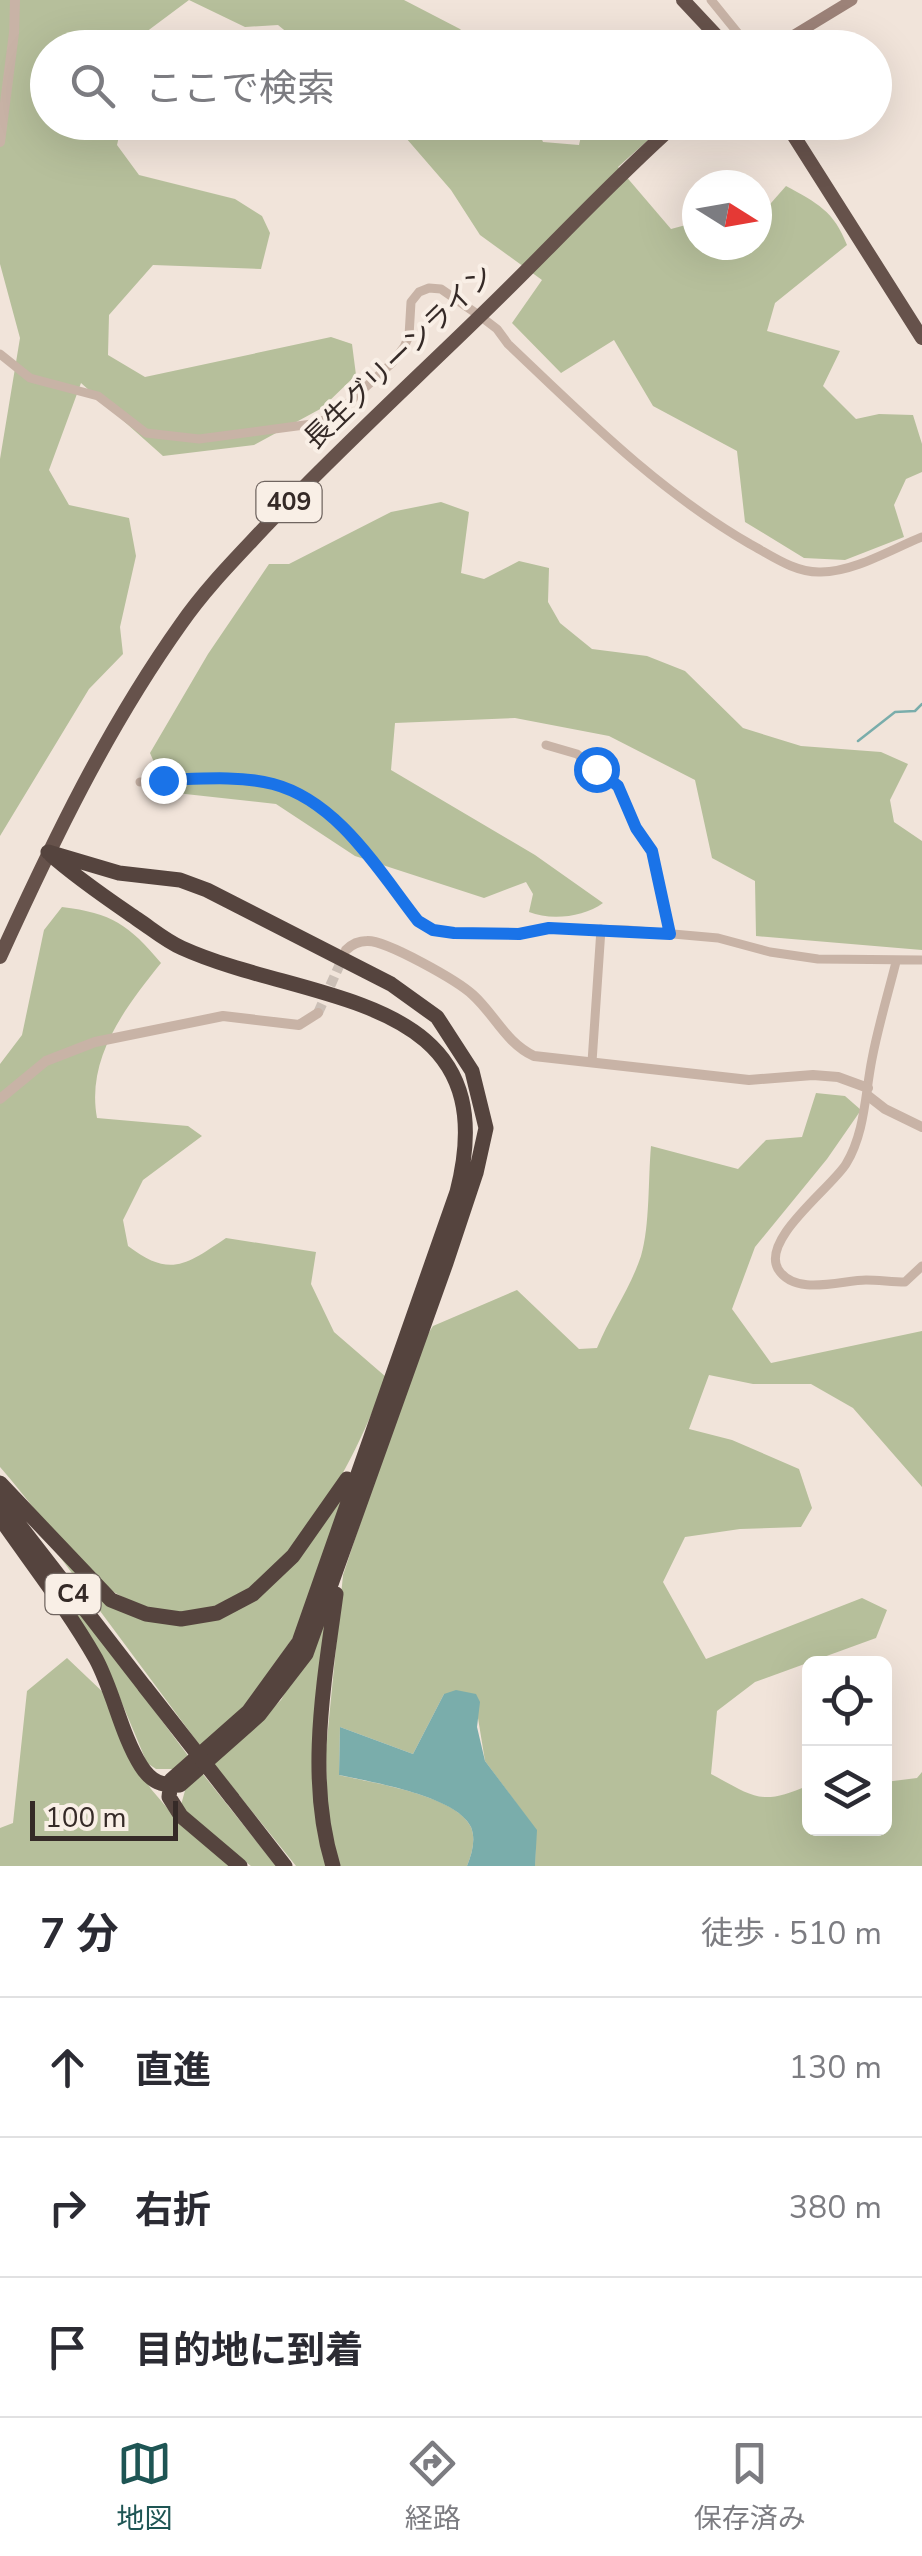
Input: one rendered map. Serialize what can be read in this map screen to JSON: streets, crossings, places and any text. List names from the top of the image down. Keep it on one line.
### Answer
{"streets":{"highway":["長生グリーンライン","409","C4"]},"scale_bar":"100 m","north":"right","page":{"search":"ここで検索","scale":"100 m","heading":["7 分","徒歩 · 510 m"],"list":[["直進","130 m"],["右折","380 m"],"目的地に到着"],"nav":["地図","経路","保存済み"]}}
